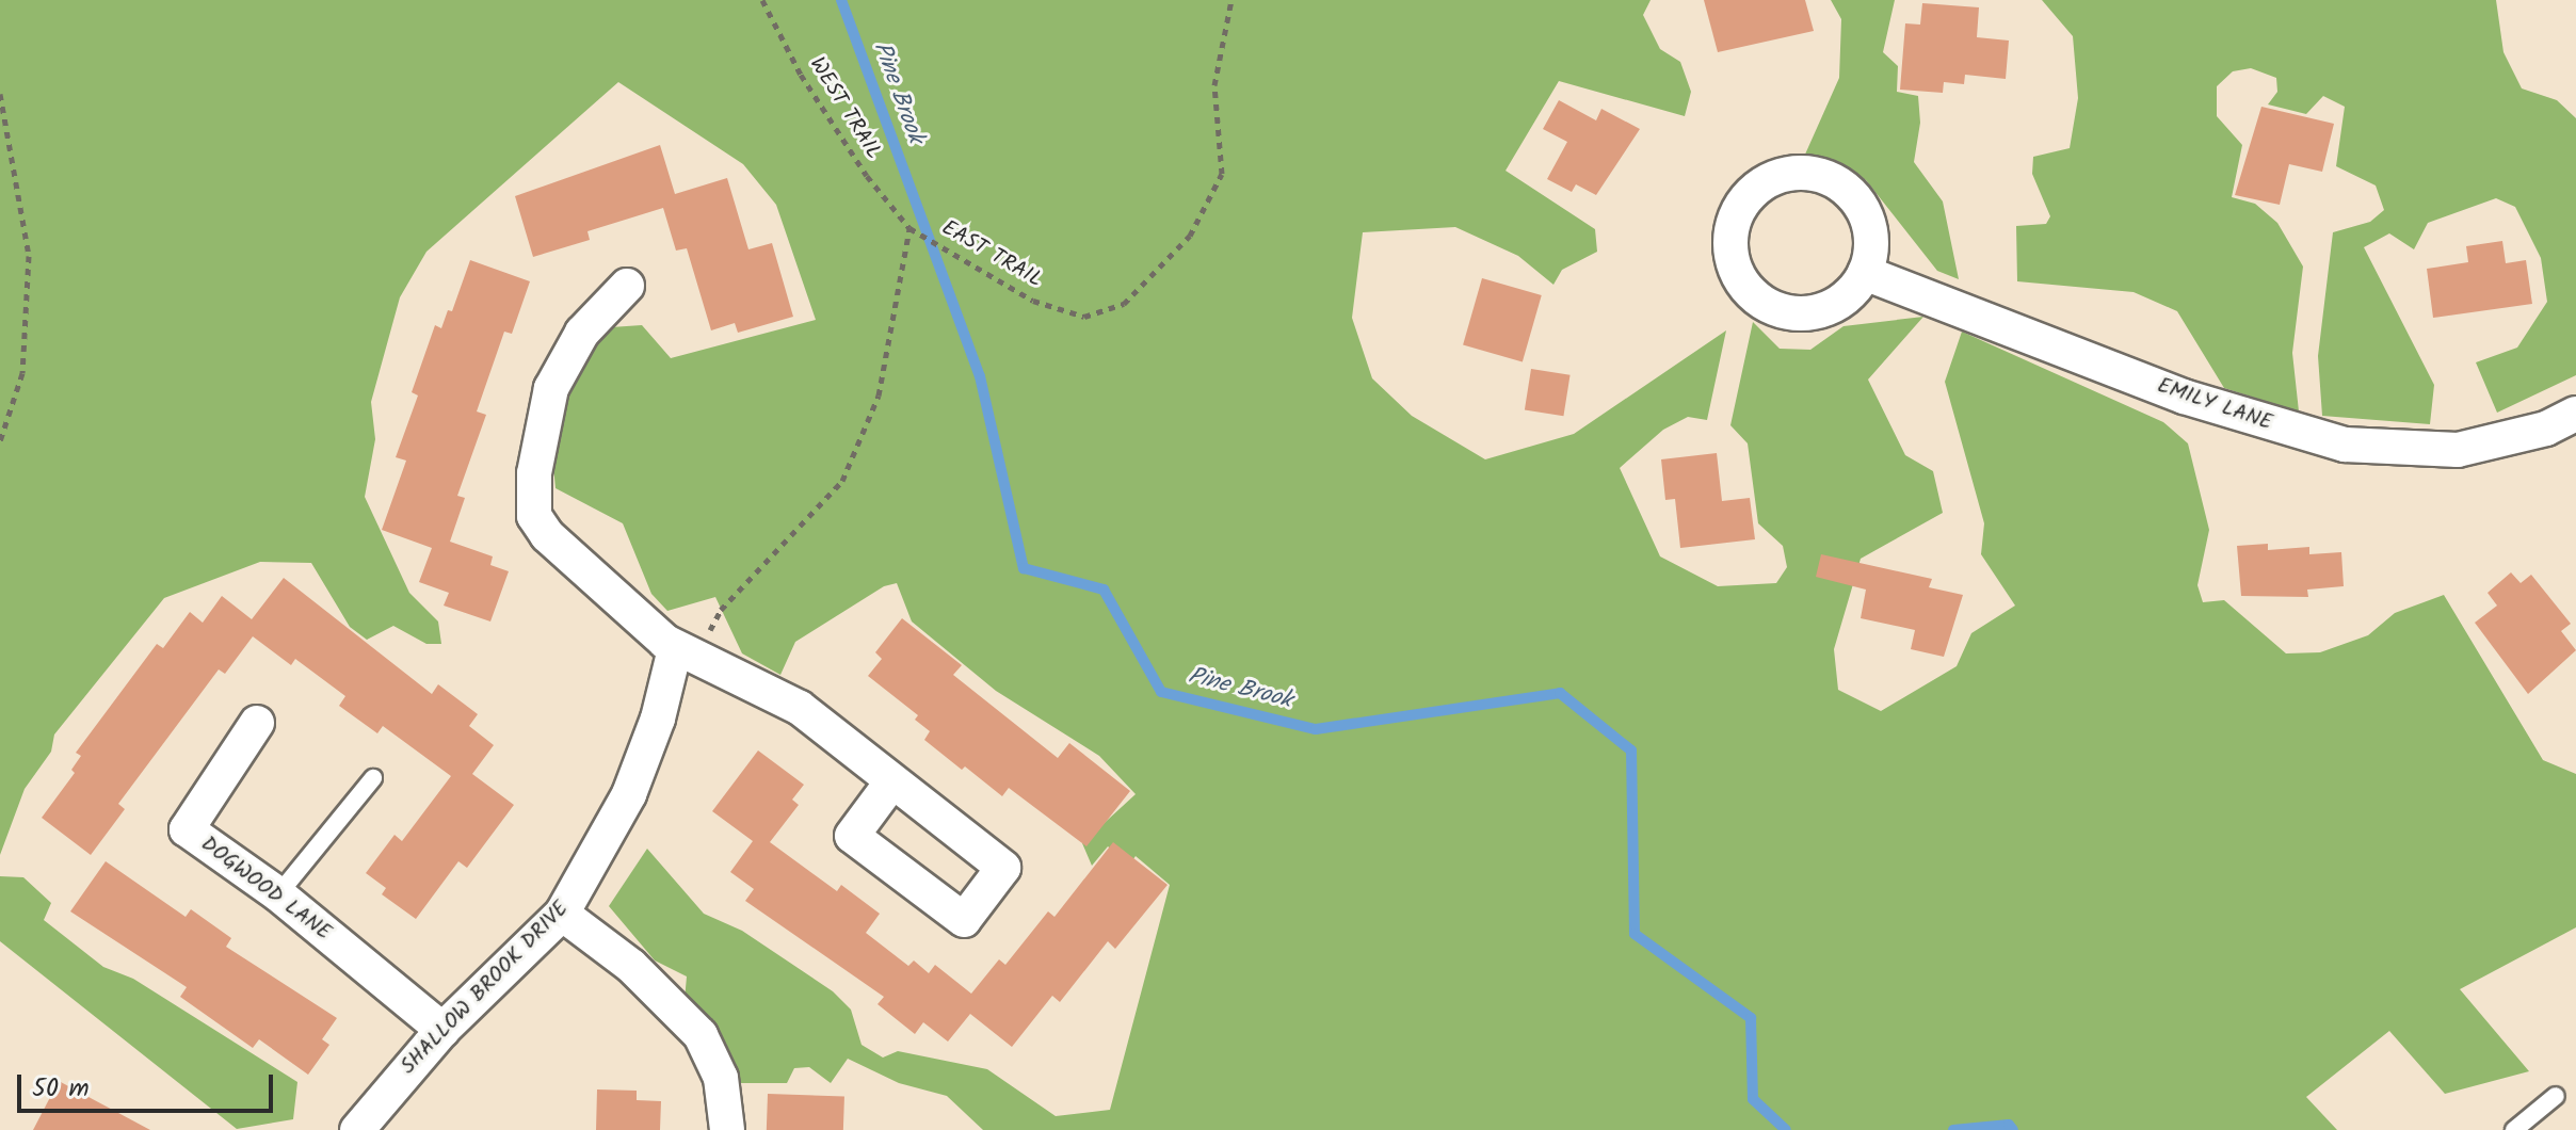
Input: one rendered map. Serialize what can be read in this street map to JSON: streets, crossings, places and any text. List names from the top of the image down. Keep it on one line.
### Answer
{"streets":{"street":["EMILY LANE","DOGWOOD LANE","SHALLOW BROOK DRIVE"],"path":["WEST TRAIL","EAST TRAIL"]},"crossings":[["WEST TRAIL","EAST TRAIL"],["DOGWOOD LANE","SHALLOW BROOK DRIVE"]],"water":["Pine Brook"],"scale_bar":"50 m"}
